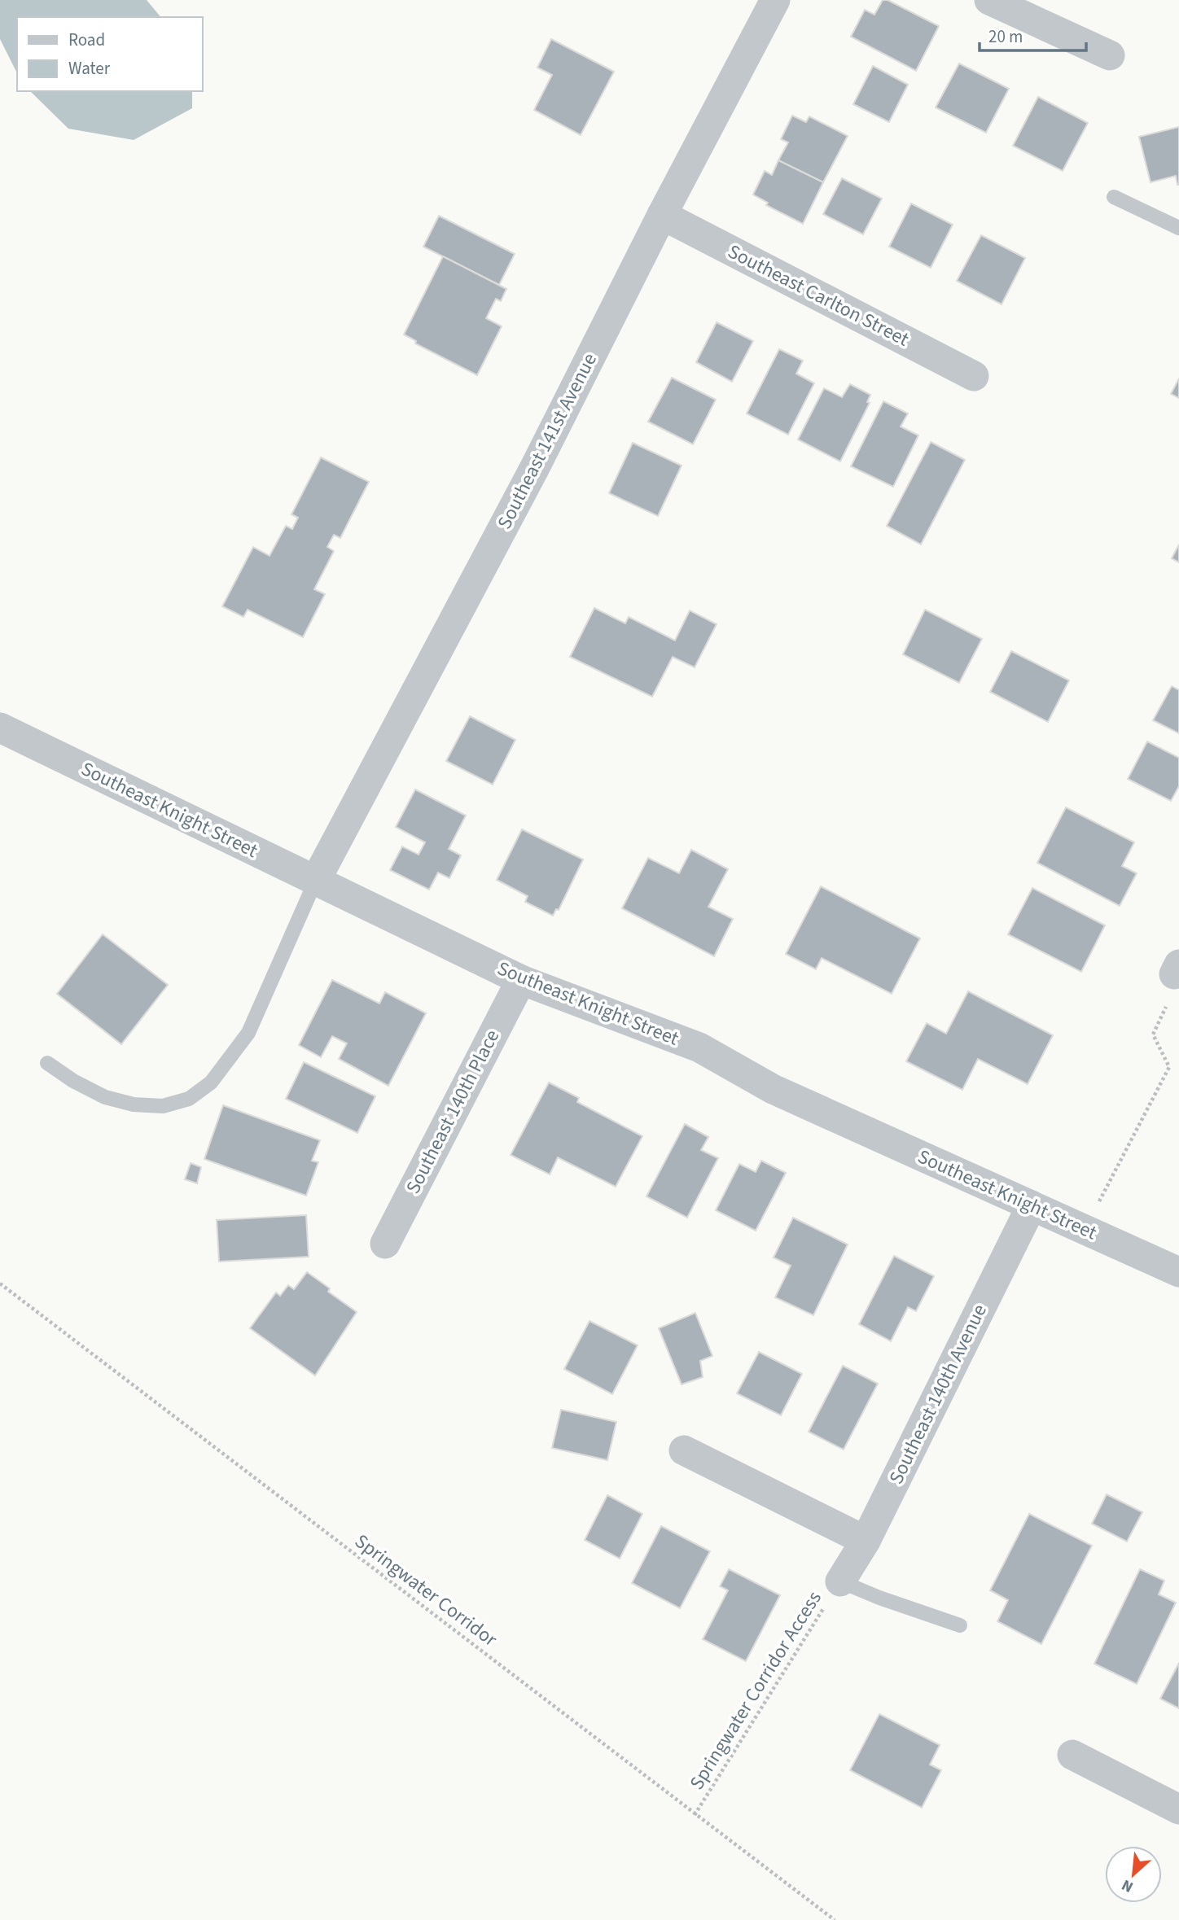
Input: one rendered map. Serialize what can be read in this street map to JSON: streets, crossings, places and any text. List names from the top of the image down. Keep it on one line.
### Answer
{"streets":{"street":["Southeast Carlton Street","Southeast 141st Avenue","Southeast Knight Street","Southeast 140th Place","Southeast 140th Avenue"],"path":["Springwater Corridor","Springwater Corridor Access"]},"crossings":[["Southeast Carlton Street","Southeast 141st Avenue"],["Southeast 141st Avenue","Southeast Knight Street"],["Southeast Knight Street","Southeast 140th Place"],["Southeast Knight Street","Southeast 140th Avenue"],["Southeast 140th Avenue","Springwater Corridor Access"],["Springwater Corridor","Springwater Corridor Access"]],"legend":["Road","Water"],"scale_bar":"20 m","north":"bottom left"}
